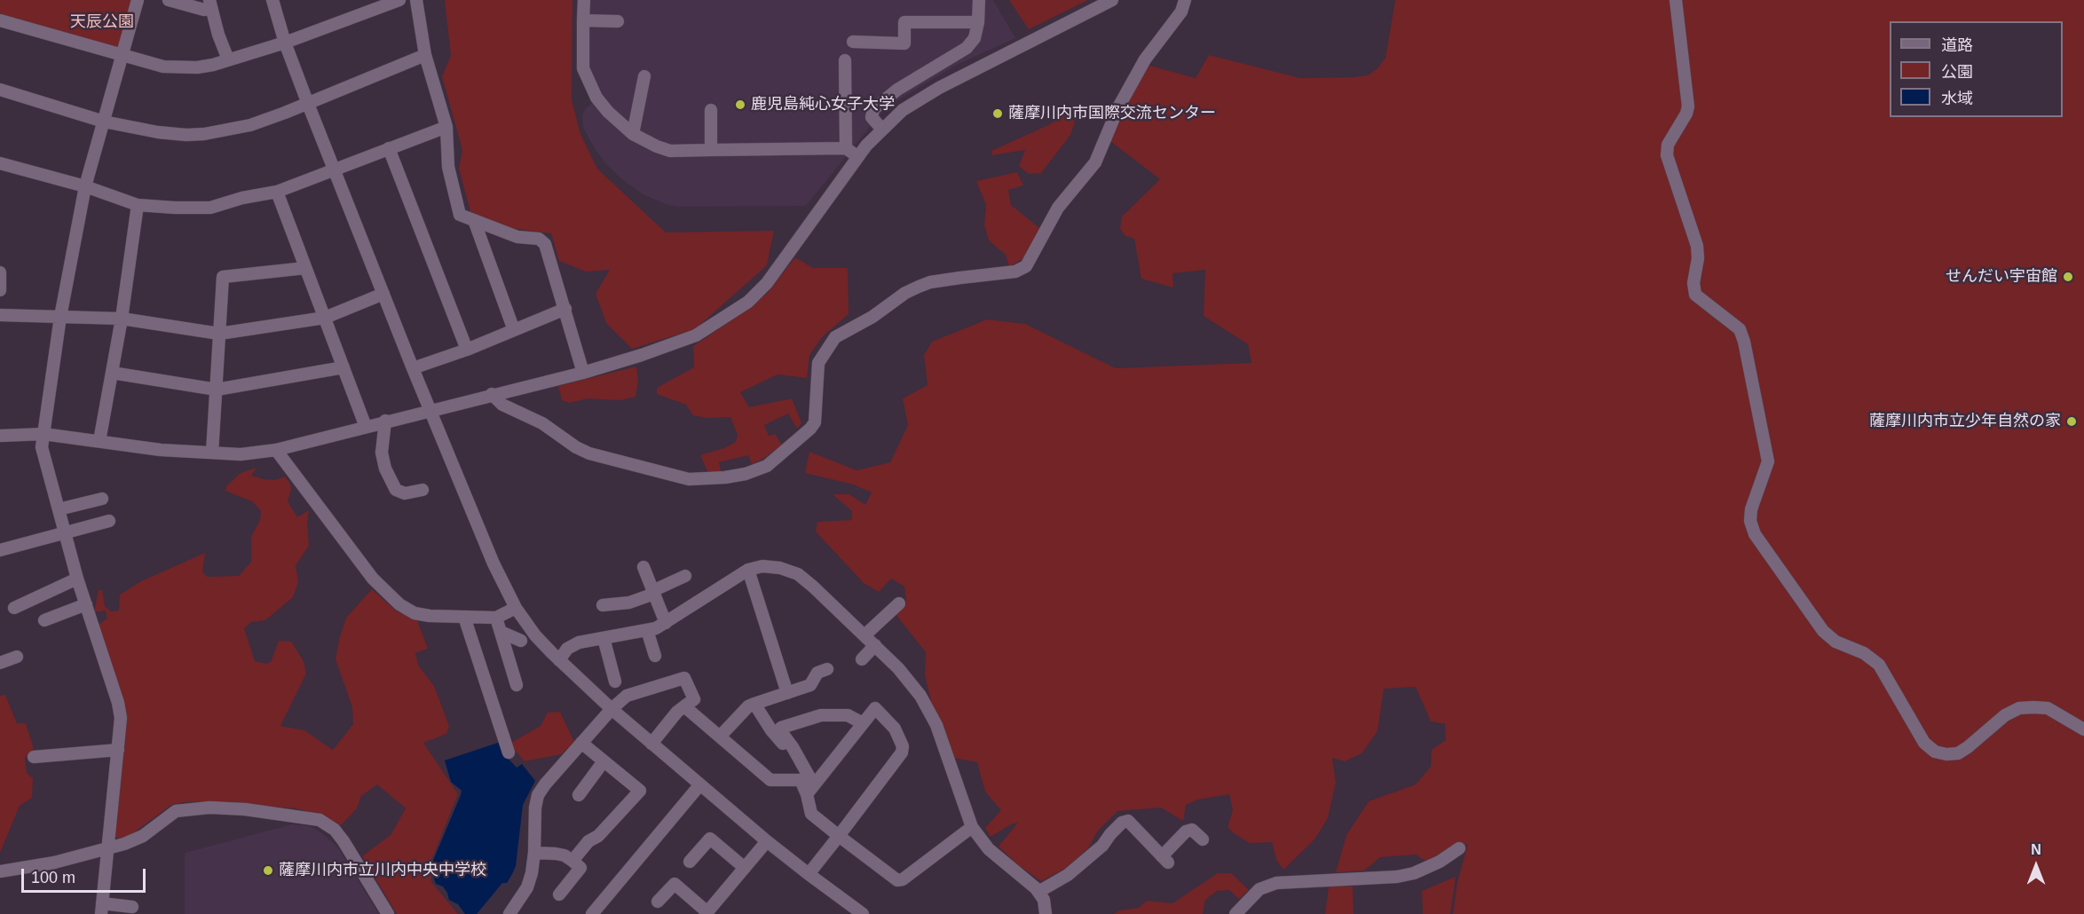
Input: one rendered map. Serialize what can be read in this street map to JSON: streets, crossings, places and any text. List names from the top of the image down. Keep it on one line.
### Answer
{"parks":["天辰公園"],"places":["鹿児島純心女子大学","薩摩川内市国際交流センター","せんだい宇宙館","薩摩川内市立少年自然の家","薩摩川内市立川内中央中学校"],"legend":["道路","公園","水域"],"scale_bar":"100 m","north":"top"}
